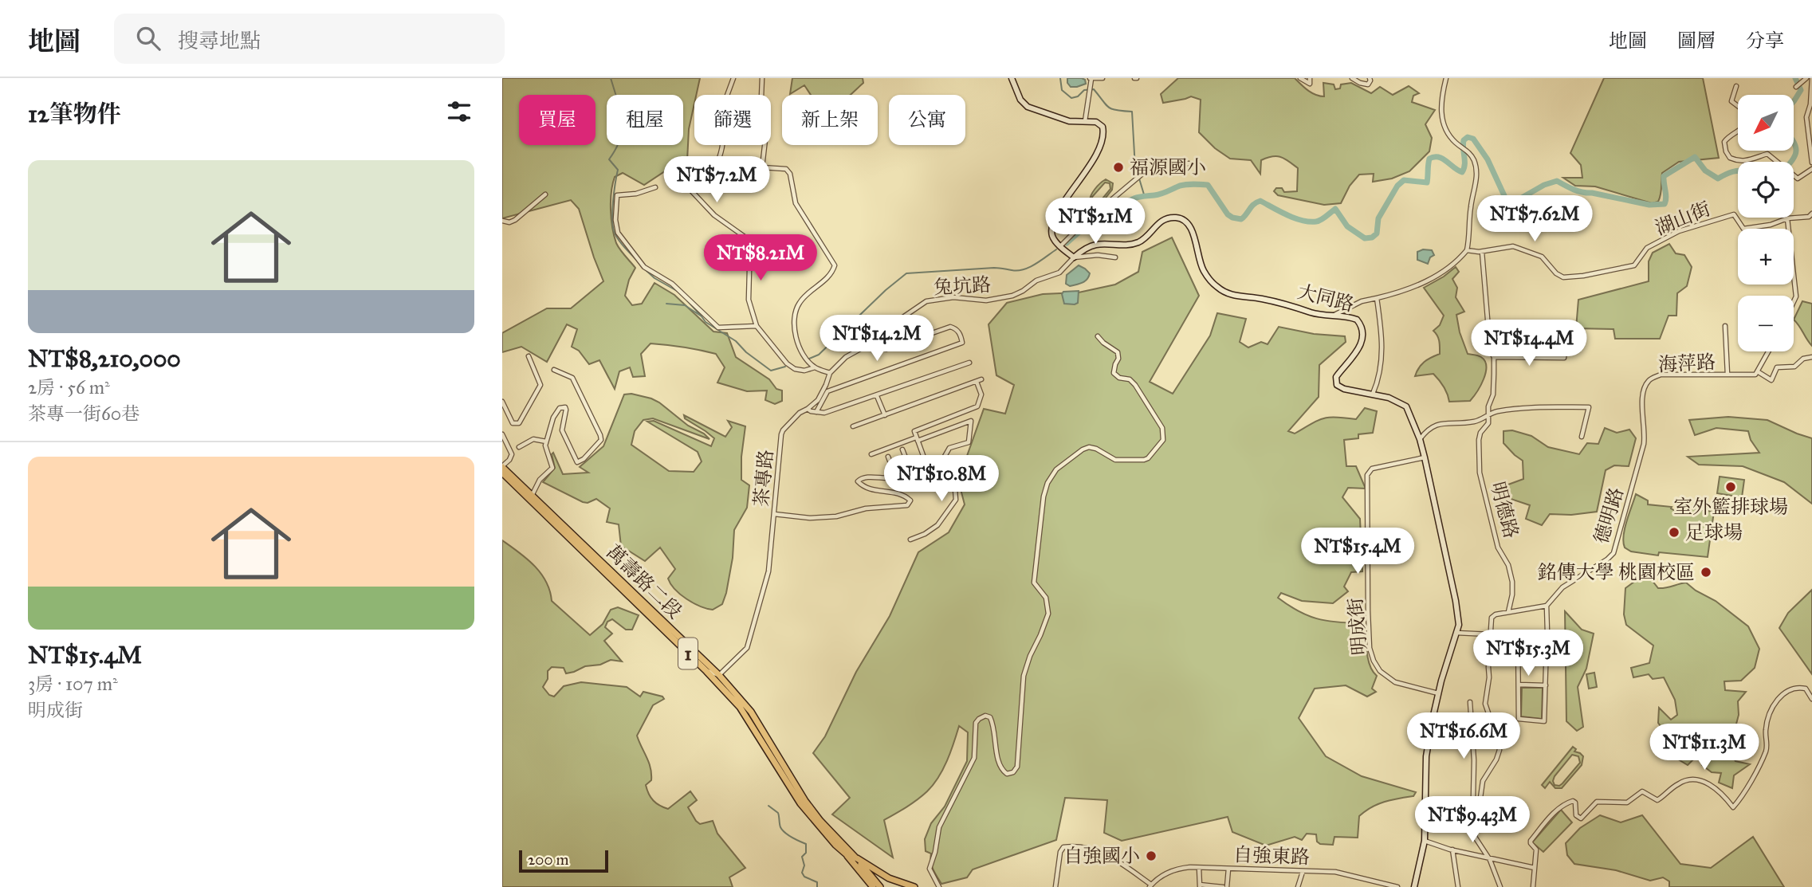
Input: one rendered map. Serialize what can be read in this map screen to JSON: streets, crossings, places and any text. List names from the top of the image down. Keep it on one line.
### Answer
{"streets":{"main road":["萬壽路二段","1"],"street":["湖山街","兔坑路","大同路","海萍路","茶專路","明德路","德明路","明成街","自強東路"]},"crossings":[["湖山街","明德路"],["兔坑路","大同路"],["兔坑路","茶專路"],["大同路","明成街"],["海萍路","德明路"],["茶專路","萬壽路二段"],["萬壽路二段","1"]],"places":["福源國小","室外籃排球場","足球場","銘傳大學 桃園校區","自強國小"],"scale_bar":"200 m","north":"bottom left","page":{"header":"地圖","search":"搜尋地點","nav":["地圖","圖層","分享"],"heading":"12筆物件","map_buttons":["+","−"],"chip":["買屋","租屋","篩選","新上架","公寓"],"list":[{"name":"NT$8,210,000","note":"2房 · 56 m² · 茶專一街60巷"},{"name":"NT$15.4M","note":"3房 · 107 m² · 明成街"}],"price":["NT$7.2M","NT$7.62M","NT$21M","NT$8.21M","NT$14.2M","NT$14.4M","NT$10.8M","NT$15.4M","NT$15.3M","NT$16.6M","NT$11.3M","NT$9.43M"],"scale":"200 m"}}
